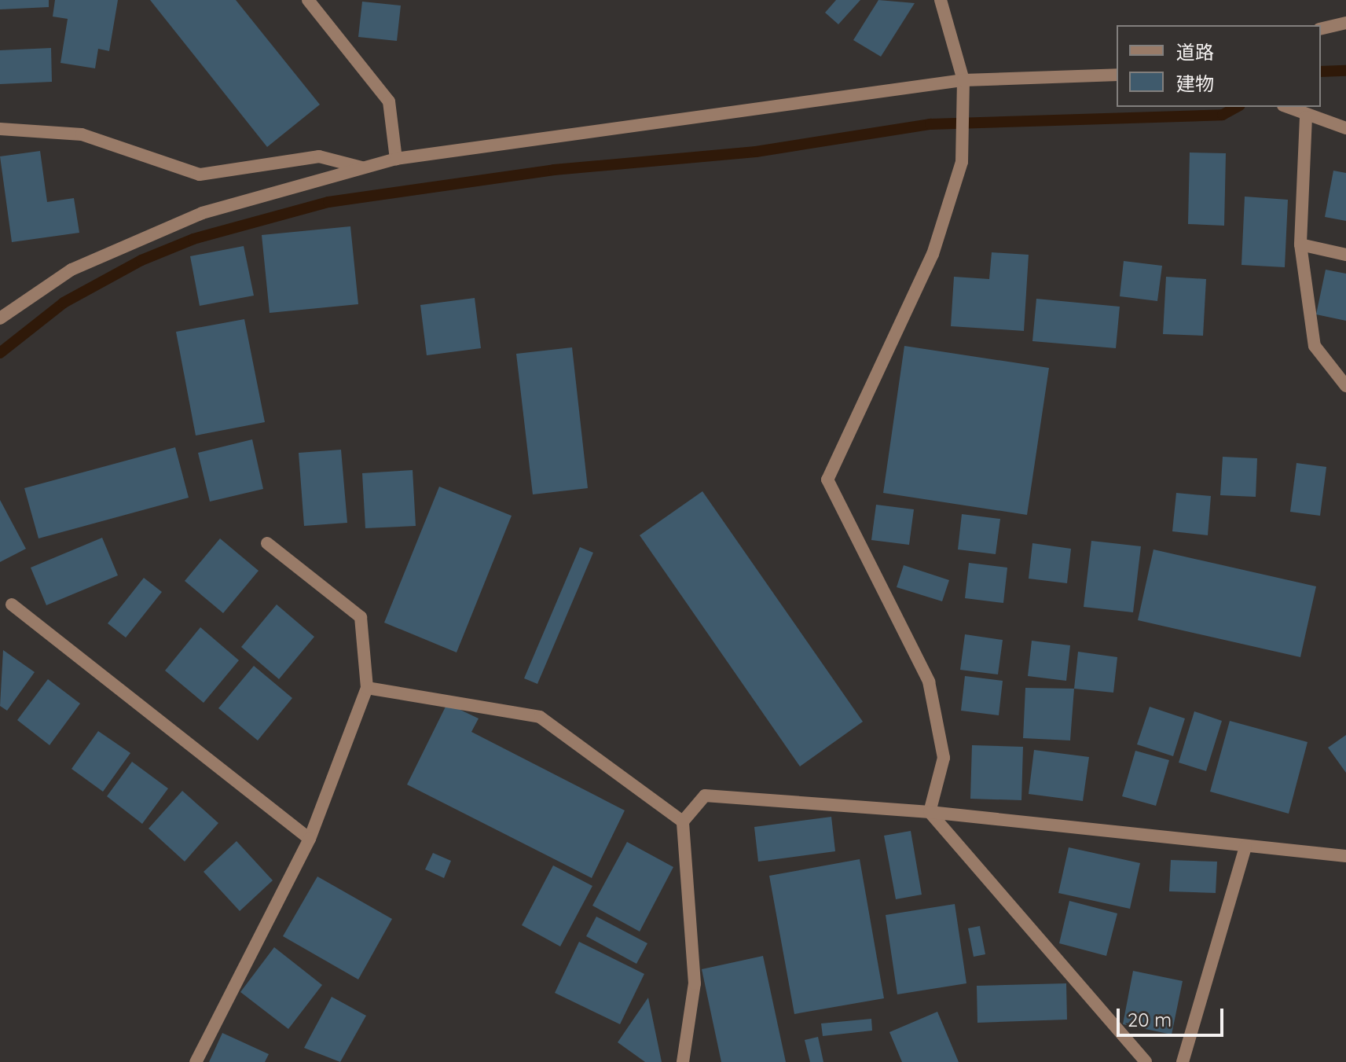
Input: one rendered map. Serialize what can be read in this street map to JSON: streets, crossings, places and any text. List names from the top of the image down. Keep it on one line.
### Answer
{"legend":["道路","建物"],"scale_bar":"20 m"}
